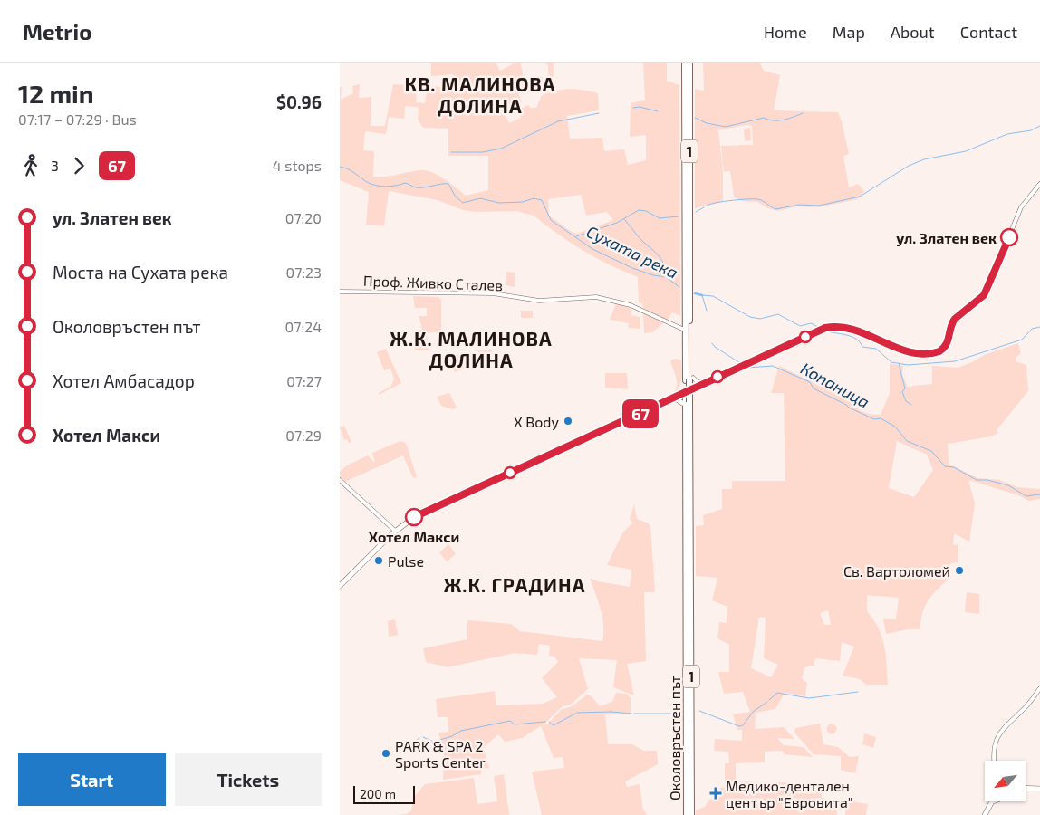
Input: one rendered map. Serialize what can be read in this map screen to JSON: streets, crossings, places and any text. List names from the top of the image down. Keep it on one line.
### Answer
{"streets":{"highway":["1","Околовръстен път"],"street":["Проф. Живко Сталев"]},"districts":["КВ. МАЛИНОВА ДОЛИНА","Ж.К. МАЛИНОВА ДОЛИНА","Ж.К. ГРАДИНА"],"water":["Сухата река","Копаница"],"places":{"other":["ул. Златен век","X Body","Хотел Макси","Pulse","Св. Вартоломей","PARK & SPA 2 Sports Center"],"health":["Медико-дентален център \"Евровита\""]},"lines":["bus line 67"],"scale_bar":"200 m","north":"bottom left","page":{"header":"Metrio","nav":["Home","Map","About","Contact"],"heading":["12 min","07:17 – 07:29 · Bus","$0.96"],"on_map":"67","legs":["3","67","4 stops"],"list":[{"name":"ул. Златен век","value":"07:20"},{"name":"Моста на Сухата река","value":"07:23"},{"name":"Околовръстен път","value":"07:24"},{"name":"Хотел Амбасадор","value":"07:27"},{"name":"Хотел Макси","value":"07:29"}],"buttons":["Start","Tickets"],"scale":"200 m"}}
